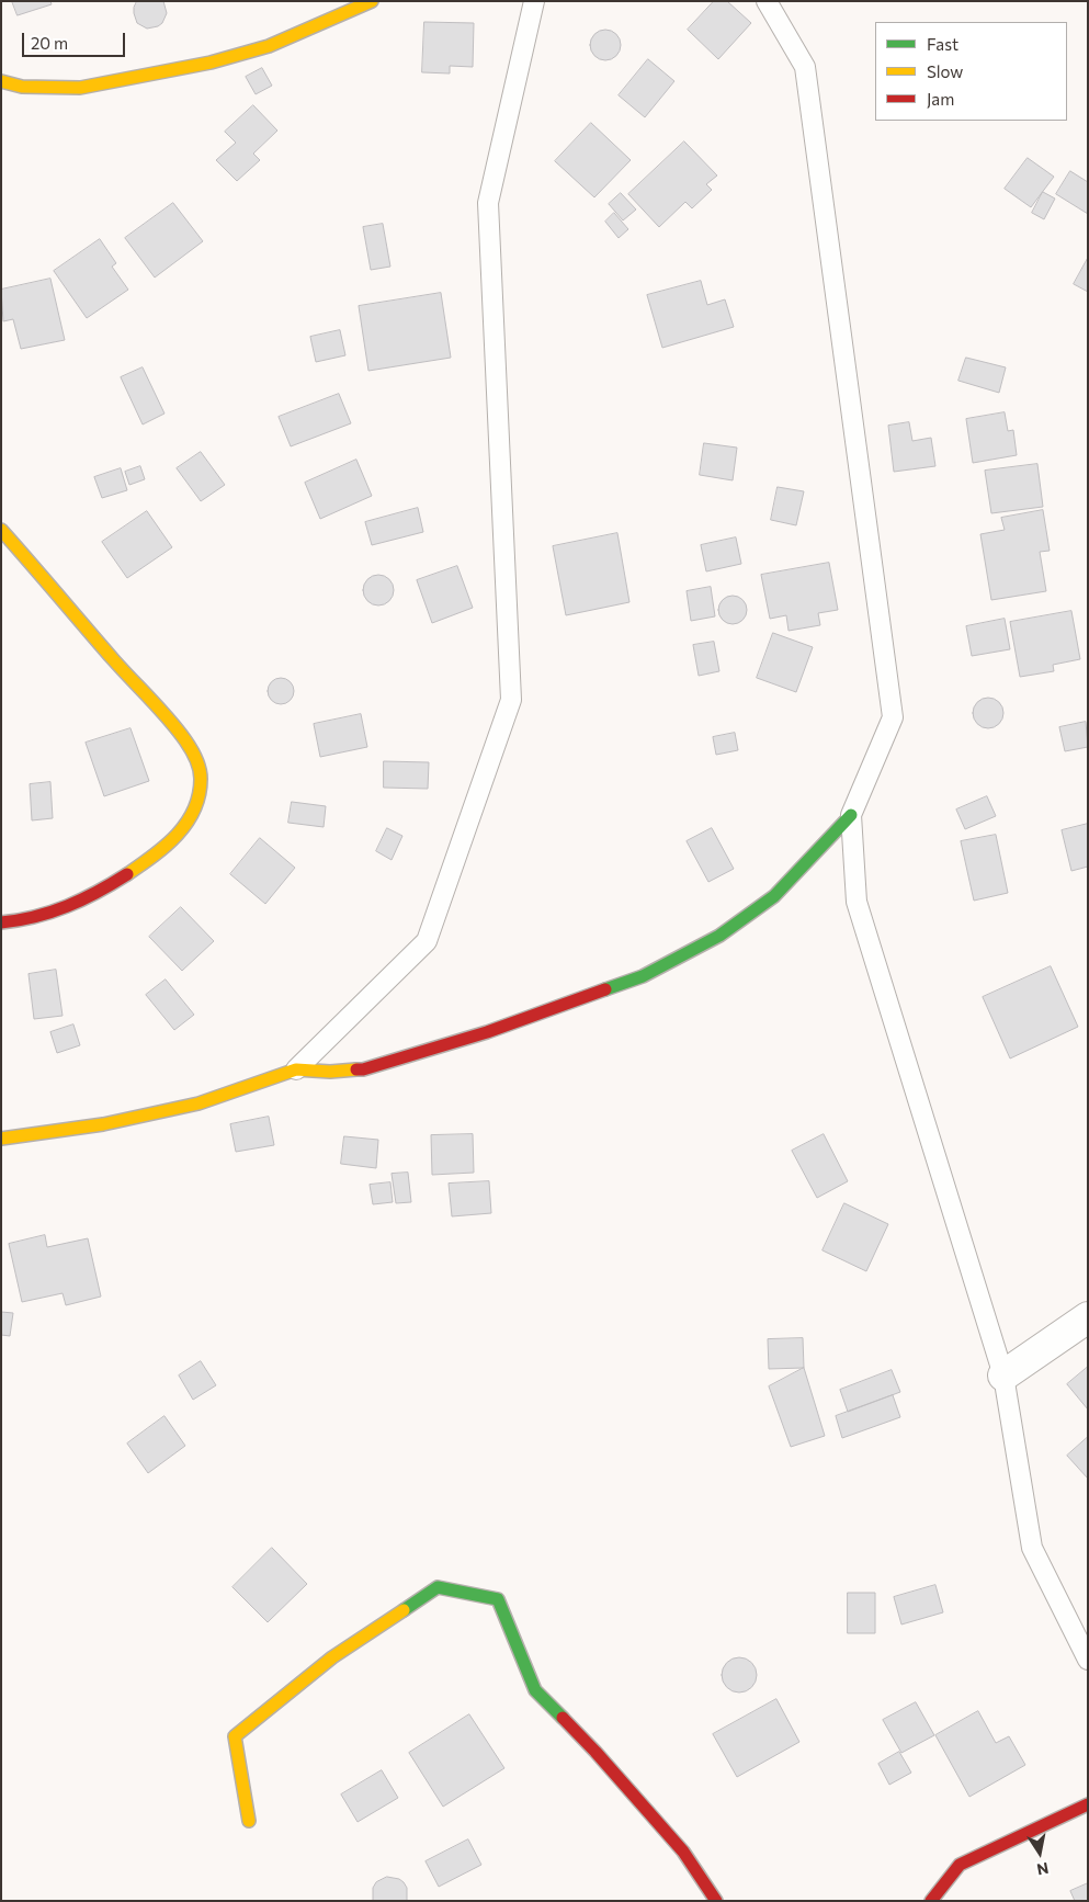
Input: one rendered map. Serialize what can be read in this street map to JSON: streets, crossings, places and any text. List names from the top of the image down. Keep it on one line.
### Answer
{"legend":["Fast","Slow","Jam"],"scale_bar":"20 m","north":"bottom"}
